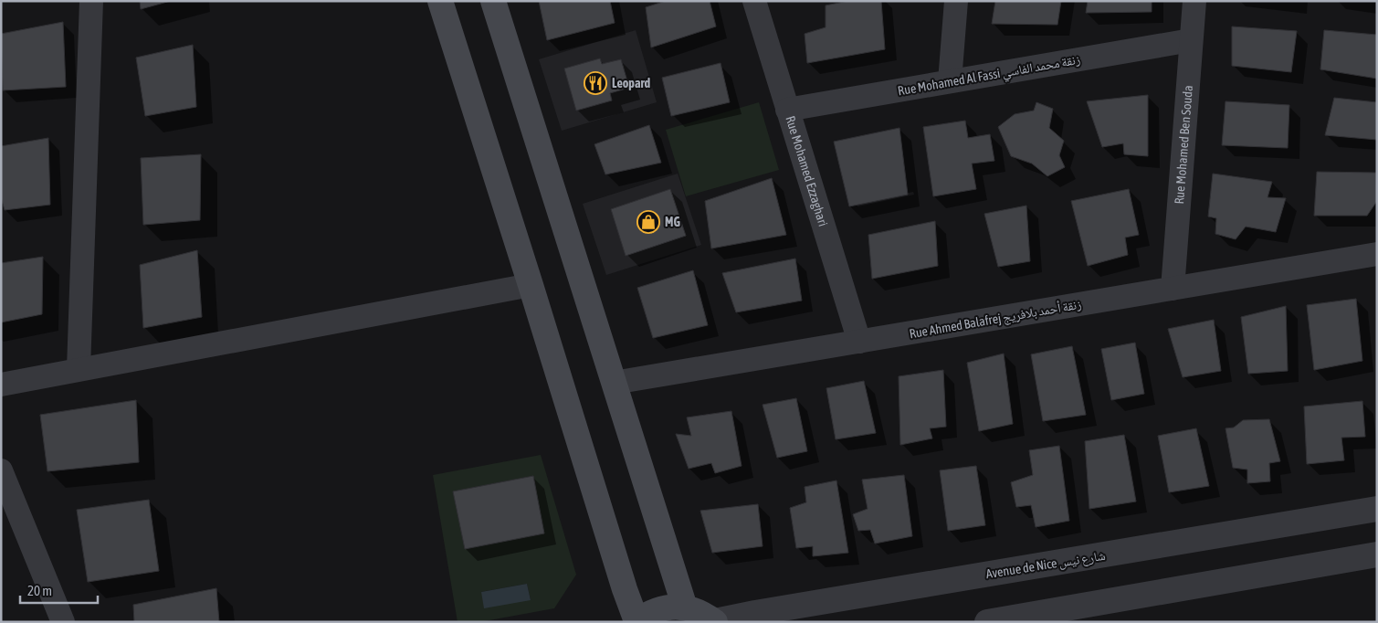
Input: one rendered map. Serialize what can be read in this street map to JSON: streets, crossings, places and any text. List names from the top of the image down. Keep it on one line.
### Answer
{"streets":{"street":["Rue Mohamed Al Fassi زنقة محمد الفاسي","Rue Mohamed Ben Souda","Rue Mohamed Ezzaghari","Rue Ahmed Balafrej زنقة أحمد بلافريج","Avenue de Nice شارع نيس"]},"crossings":[["Rue Mohamed Al Fassi زنقة محمد الفاسي","Rue Mohamed Ben Souda"],["Rue Mohamed Al Fassi زنقة محمد الفاسي","Rue Mohamed Ezzaghari"],["Rue Mohamed Ben Souda","Rue Ahmed Balafrej زنقة أحمد بلافريج"],["Rue Mohamed Ezzaghari","Rue Ahmed Balafrej زنقة أحمد بلافريج"]],"places":{"restaurant":["Leopard"],"shop":["MG"]},"scale_bar":"20 m"}
